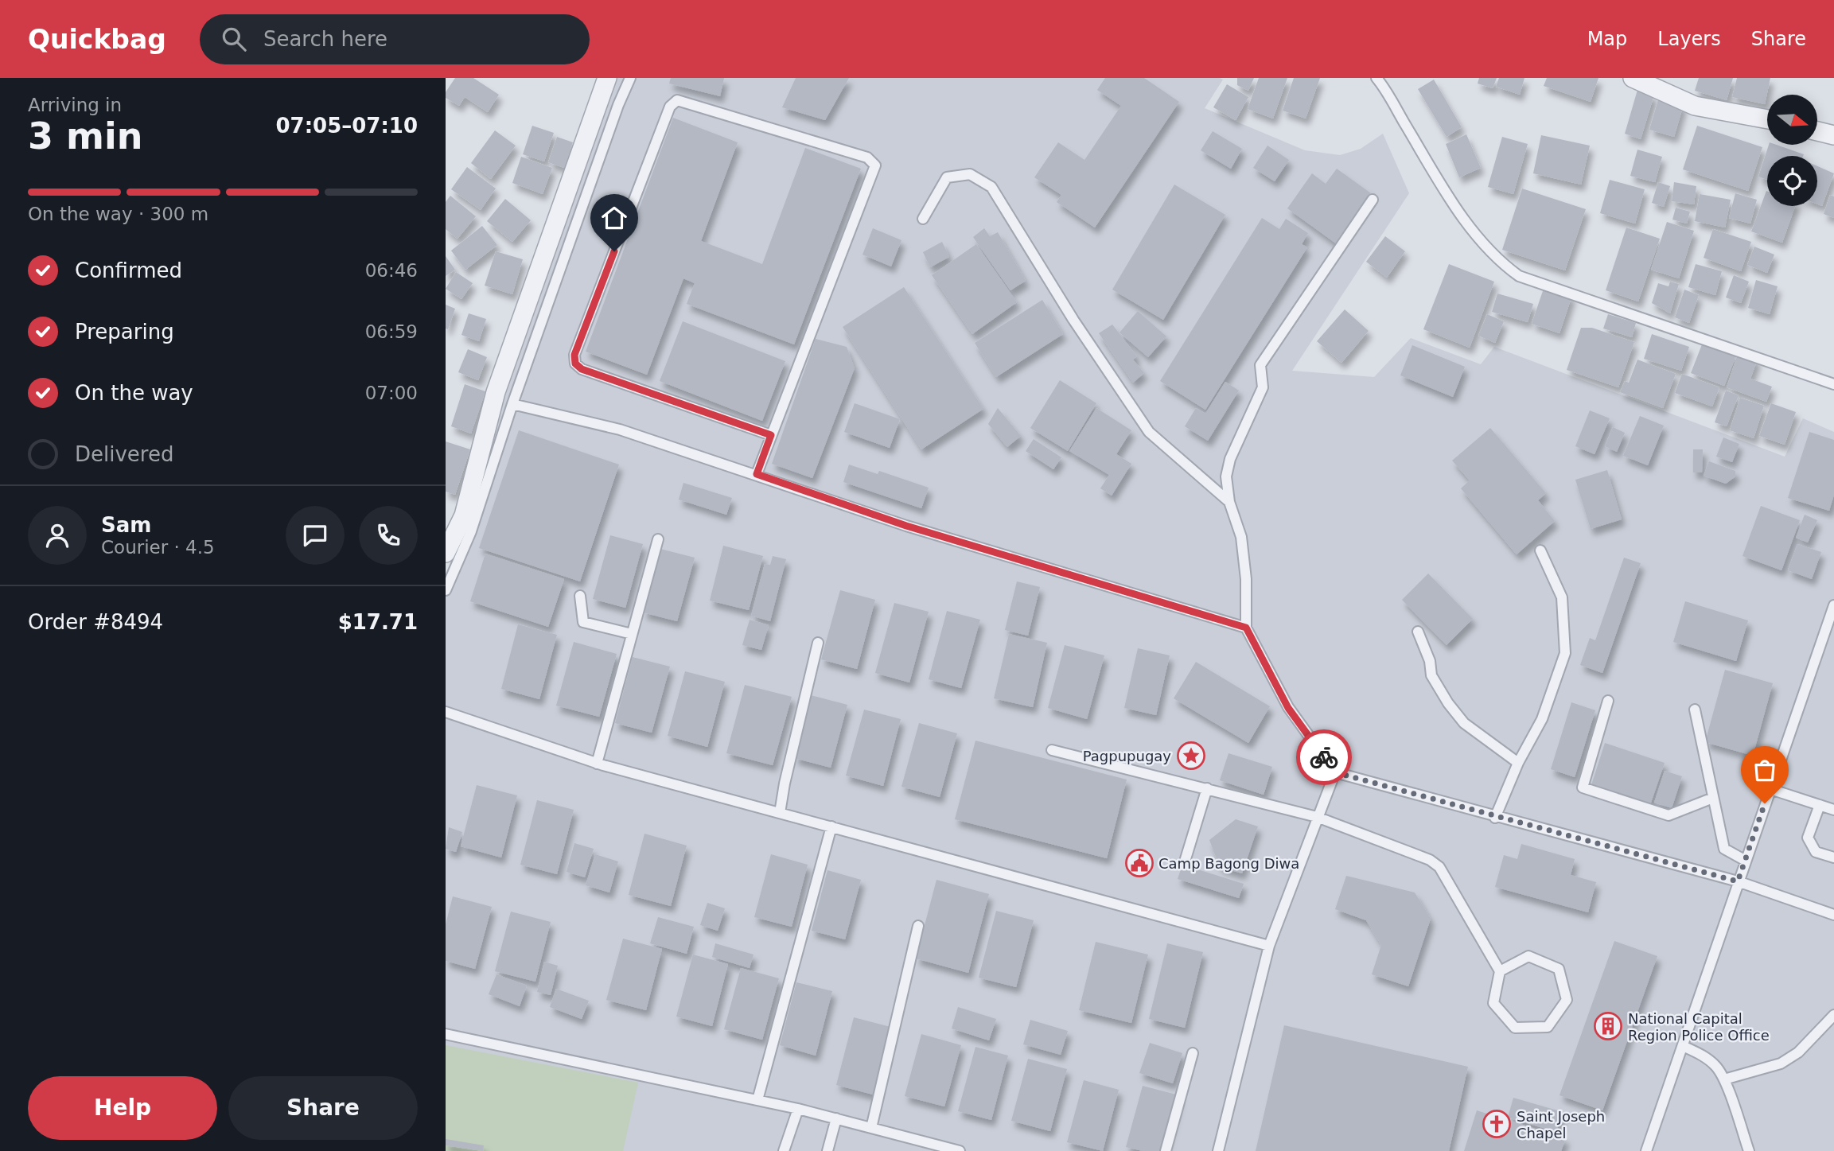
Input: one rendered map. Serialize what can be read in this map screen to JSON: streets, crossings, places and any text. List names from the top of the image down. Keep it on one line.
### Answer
{"places":{"place":["Pagpupugay"],"public building":["Camp Bagong Diwa"],"building":["National Capital Region Police Office"],"church":["Saint Joseph Chapel"]},"north":"right","page":{"header":"Quickbag","search":"Search here","nav":["Map","Layers","Share"],"heading":["3 min","Arriving in","07:05–07:10"],"panel":["Sam","Courier · 4.5","Order #8494","$17.71"],"bar":"On the way · 300 m","list":[["Confirmed","06:46"],["Preparing","06:59"],["On the way","07:00"],"Delivered"],"buttons":["Help","Share"]}}
